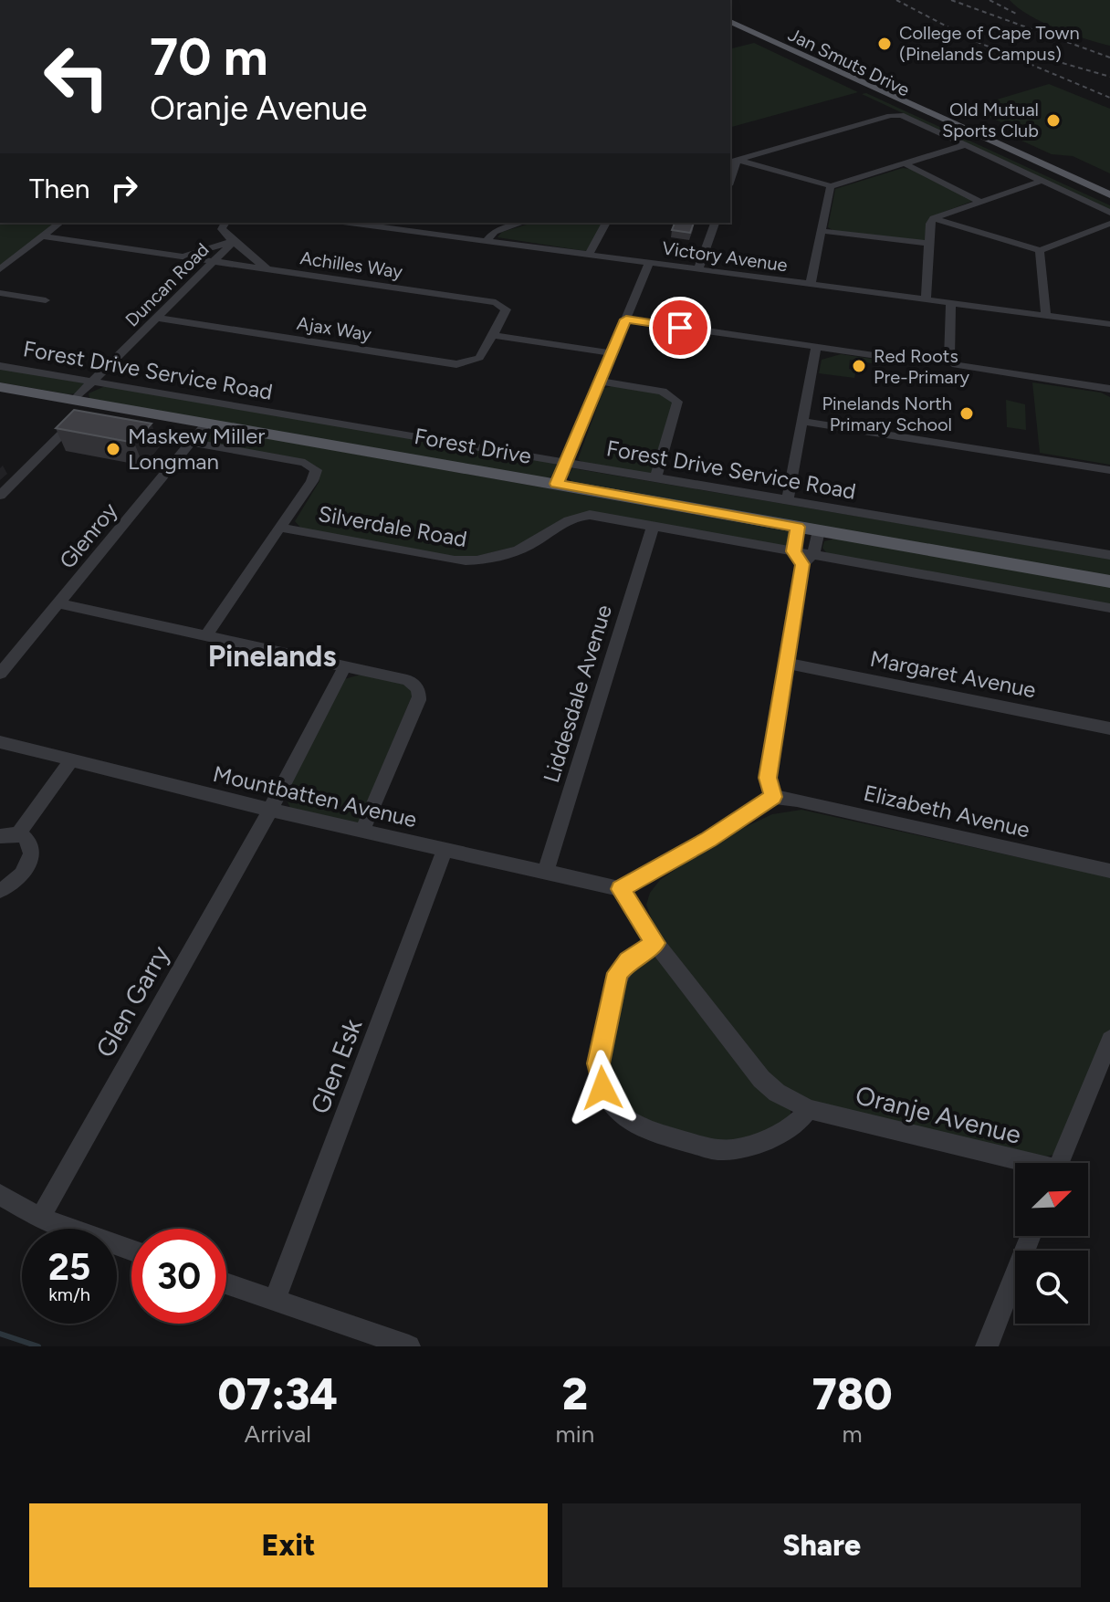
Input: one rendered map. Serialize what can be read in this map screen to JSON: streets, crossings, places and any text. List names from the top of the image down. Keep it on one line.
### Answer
{"streets":{"main road":["Jan Smuts Drive","Forest Drive"],"street":["Victory Avenue","Achilles Way","Duncan Road","Ajax Way","Forest Drive Service Road","Silverdale Road","Glenroy","Margaret Avenue","Liddesdale Avenue","Mountbatten Avenue","Elizabeth Avenue","Glen Garry","Glen Esk","Oranje Avenue"]},"crossings":[["Achilles Way","Duncan Road"],["Achilles Way","Ajax Way"],["Duncan Road","Ajax Way"],["Duncan Road","Forest Drive Service Road"],["Duncan Road","Forest Drive"],["Forest Drive","Glenroy"],["Silverdale Road","Liddesdale Avenue"],["Liddesdale Avenue","Mountbatten Avenue"],["Mountbatten Avenue","Glen Garry"],["Mountbatten Avenue","Glen Esk"],["Mountbatten Avenue","Oranje Avenue"]],"districts":["Pinelands"],"places":["College of Cape Town (Pinelands Campus)","Old Mutual Sports Club","Red Roots Pre-Primary","Pinelands North Primary School","Maskew Miller Longman"],"north":"top right","page":{"turn":["70 m","Oranje Avenue"],"then":"Then","speed":"25 km/h","limit":"30","eta":["07:34","Arrival","2","min","780","m"],"buttons":["Exit","Share"]}}
